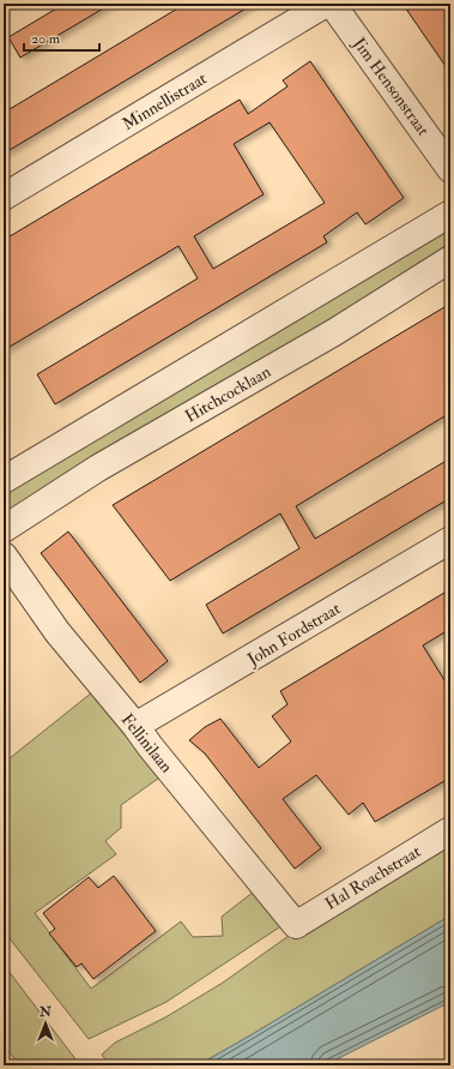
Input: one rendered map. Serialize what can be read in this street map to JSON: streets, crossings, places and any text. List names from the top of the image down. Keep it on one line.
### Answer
{"streets":{"street":["Jim Hensonstraat","Minnellistraat","Hitchcocklaan","John Fordstraat","Fellinilaan","Hal Roachstraat"]},"crossings":[["John Fordstraat","Fellinilaan"],["Fellinilaan","Hal Roachstraat"]],"scale_bar":"20 m","north":"top"}
